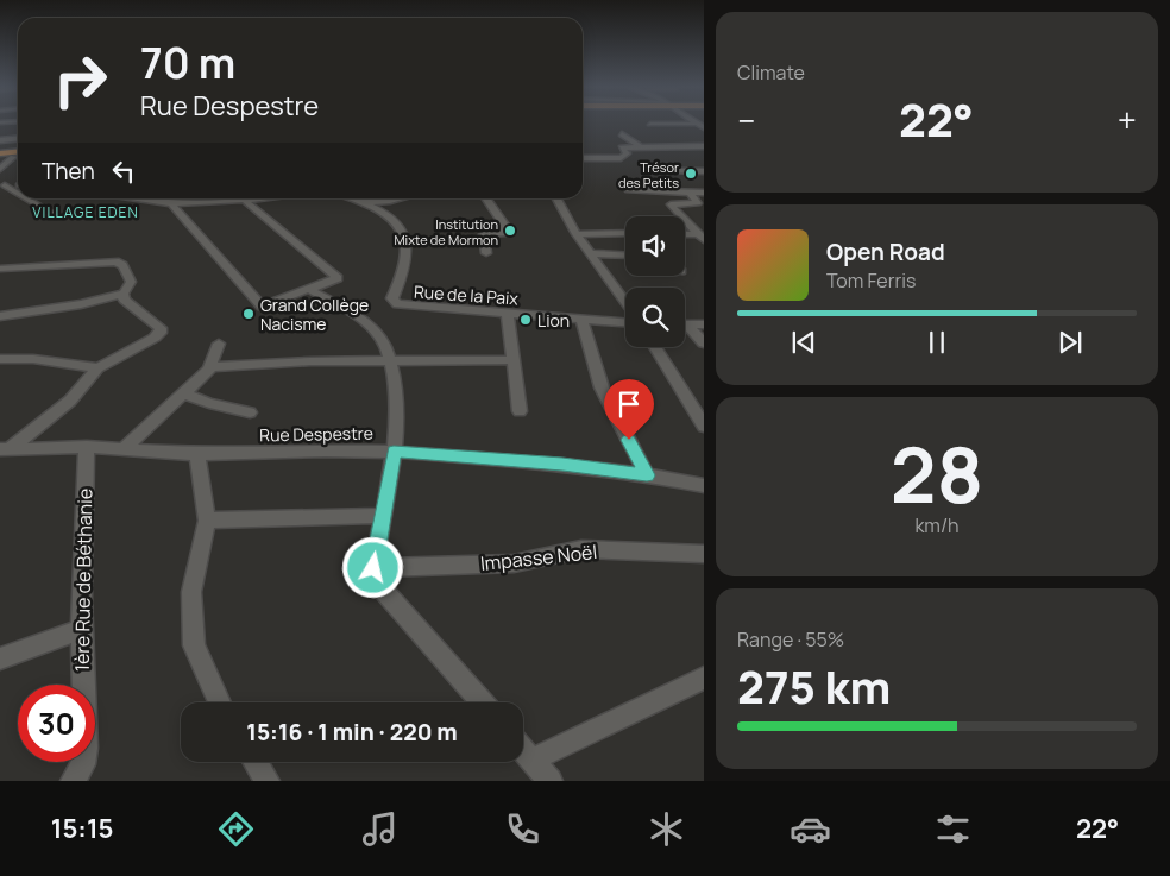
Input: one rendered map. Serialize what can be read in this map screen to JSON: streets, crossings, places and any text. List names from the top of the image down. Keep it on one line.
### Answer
{"streets":{"street":["Rue de la Paix","Rue Despestre","Impasse Noël","1ère Rue de Béthanie"]},"crossings":[["Rue Despestre","1ère Rue de Béthanie"]],"districts":["VILLAGE EDEN"],"places":["Trésor des Petits","Institution Mixte de Mormon","Grand Collège Nacisme","Lion"],"page":{"tile":["Climate",["28","km/h"],["Range · 55%","275 km"]],"turn":["70 m","Rue Despestre"],"heat":["−","22°","+"],"then":"Then","song":["Open Road","Tom Ferris"],"limit":"30","trip":"15:16 · 1 min · 220 m","tabs":["15:15","22°"]}}
